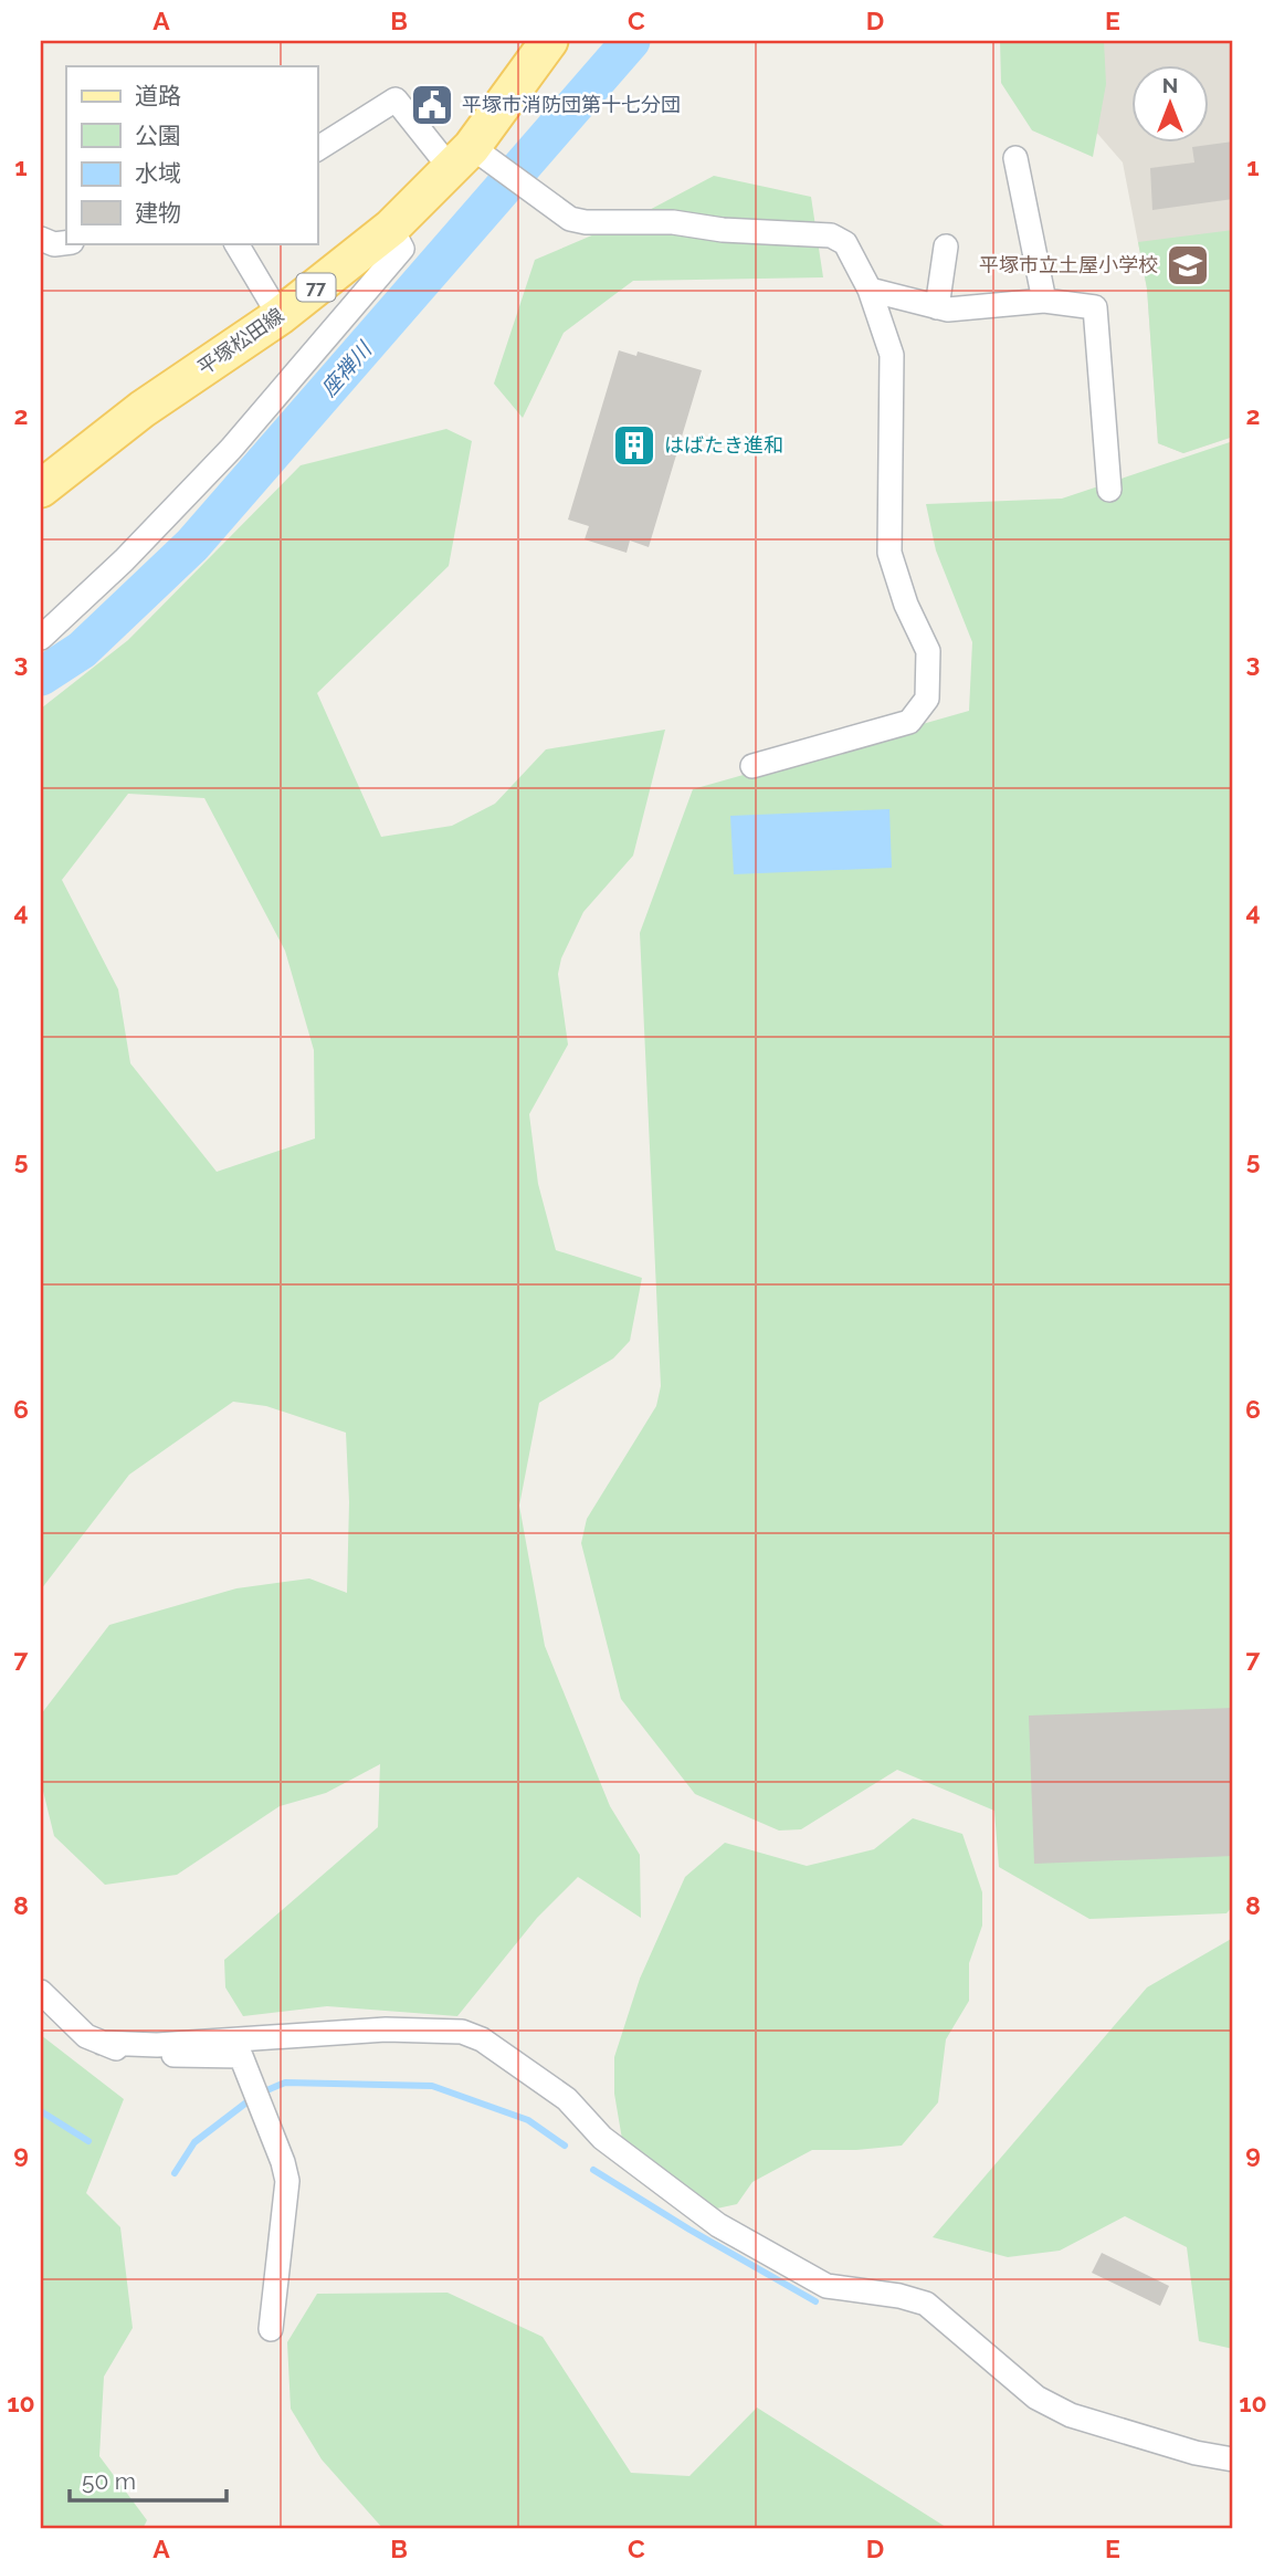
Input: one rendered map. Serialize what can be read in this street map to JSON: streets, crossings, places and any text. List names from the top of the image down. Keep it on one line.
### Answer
{"streets":{"main road":["77","平塚松田線"]},"water":["座禅川"],"places":{"public building":["平塚市消防団第十七分団"],"school or university":["平塚市立土屋小学校"],"building":["はばたき進和"]},"legend":["道路","公園","水域","建物"],"scale_bar":"50 m","north":"top","grid":{"columns":["A","B","C","D","E"],"rows":["1","2","3","4","5","6","7","8","9","10"]}}
